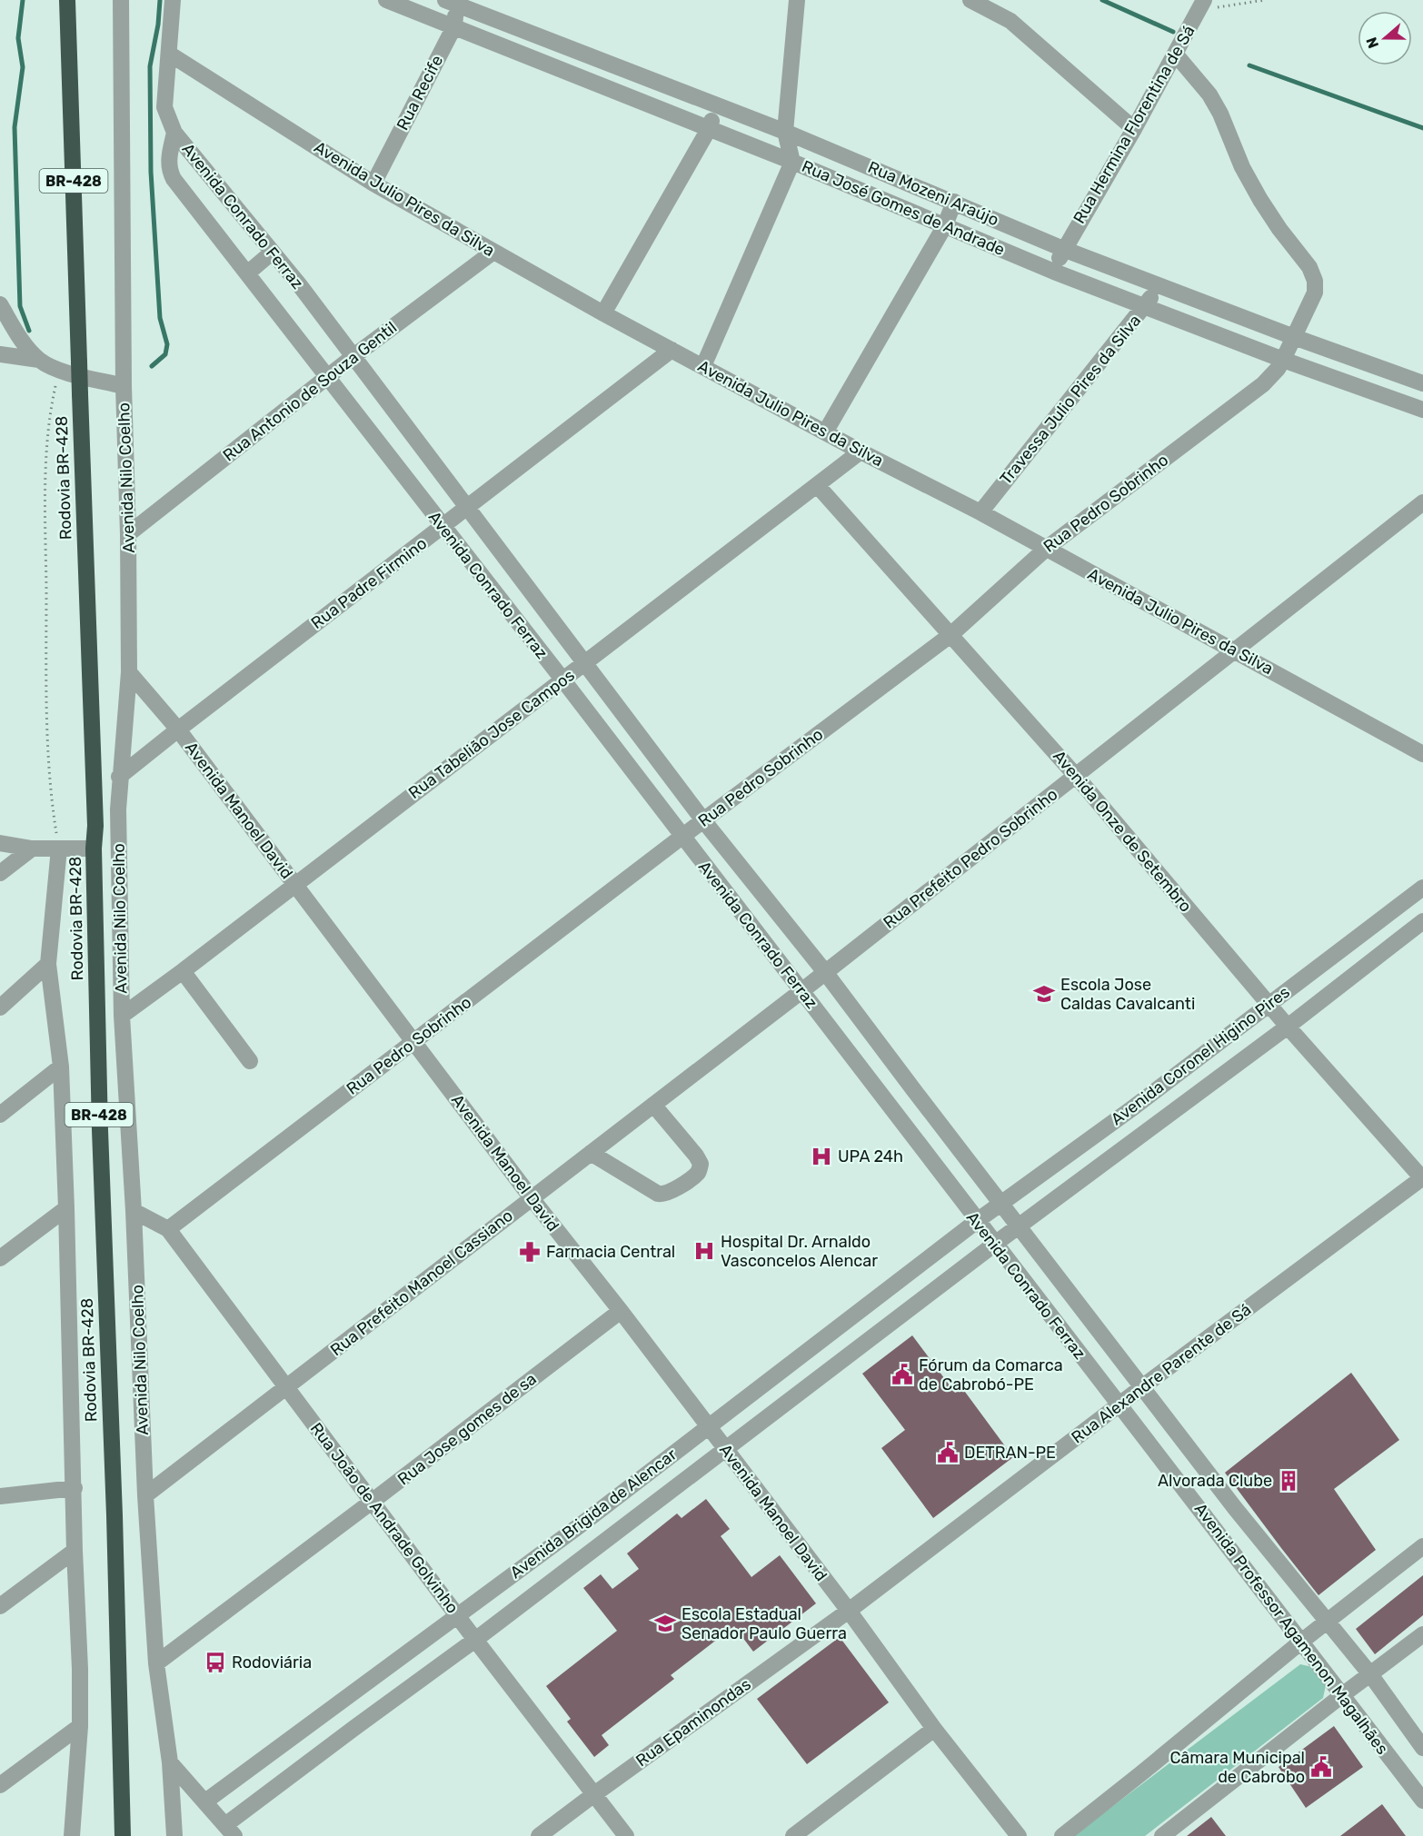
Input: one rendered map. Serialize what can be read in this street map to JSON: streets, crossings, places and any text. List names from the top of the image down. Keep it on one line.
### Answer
{"streets":{"highway":["BR-428","Rodovia BR-428"],"street":["Rua Recife","Rua Hermina Florentina de Sá","Rua Mozeni Araújo","Avenida Julio Pires da Silva","Rua José Gomes de Andrade","Avenida Conrado Ferraz","Rua Antonio de Souza Gentil","Travessa Julio Pires da Silva","Avenida Nilo Coelho","Rua Pedro Sobrinho","Rua Padre Firmino","Rua Tabelião Jose Campos","Avenida Manoel David","Avenida Onze de Setembro","Rua Prefeito Pedro Sobrinho","Avenida Coronel Higino Pires","Rua Prefeito Manoel Cassiano","Rua Alexandre Parente de Sá","Rua Jose gomes de sa","Avenida Brigida de Alencar","Rua João de Andrade Golvinho","Avenida Professor Agamenon Magalhães","Rua Epaminondas"]},"crossings":[["Rua Recife","Rua Mozeni Araújo"],["Rua Recife","Avenida Julio Pires da Silva"],["Rua Recife","Rua José Gomes de Andrade"],["Rua Hermina Florentina de Sá","Rua Mozeni Araújo"],["Rua Hermina Florentina de Sá","Rua José Gomes de Andrade"],["Rua Hermina Florentina de Sá","Rua Pedro Sobrinho"],["Rua Mozeni Araújo","Travessa Julio Pires da Silva"],["Rua Mozeni Araújo","Rua Pedro Sobrinho"],["Avenida Julio Pires da Silva","Rua Antonio de Souza Gentil"],["Avenida Julio Pires da Silva","Travessa Julio Pires da Silva"],["Avenida Julio Pires da Silva","Rua Pedro Sobrinho"],["Avenida Julio Pires da Silva","Rua Padre Firmino"],["Avenida Julio Pires da Silva","Rua Tabelião Jose Campos"],["Avenida Julio Pires da Silva","Rua Prefeito Pedro Sobrinho"],["Rua José Gomes de Andrade","Travessa Julio Pires da Silva"],["Rua José Gomes de Andrade","Rua Pedro Sobrinho"],["Avenida Conrado Ferraz","Rua Antonio de Souza Gentil"],["Avenida Conrado Ferraz","Rua Pedro Sobrinho"],["Avenida Conrado Ferraz","Rua Padre Firmino"],["Avenida Conrado Ferraz","Rua Tabelião Jose Campos"],["Avenida Conrado Ferraz","Rua Prefeito Pedro Sobrinho"],["Avenida Conrado Ferraz","Avenida Coronel Higino Pires"],["Avenida Conrado Ferraz","Rua Prefeito Manoel Cassiano"],["Avenida Conrado Ferraz","Rua Alexandre Parente de Sá"],["Avenida Conrado Ferraz","Avenida Brigida de Alencar"],["Avenida Conrado Ferraz","Avenida Professor Agamenon Magalhães"],["Rua Antonio de Souza Gentil","Avenida Nilo Coelho"],["Avenida Nilo Coelho","Rua Padre Firmino"],["Avenida Nilo Coelho","Rua Tabelião Jose Campos"],["Avenida Nilo Coelho","Avenida Manoel David"],["Avenida Nilo Coelho","Rua Prefeito Manoel Cassiano"],["Avenida Nilo Coelho","Rua Jose gomes de sa"],["Avenida Nilo Coelho","Rua João de Andrade Golvinho"],["Rua Pedro Sobrinho","Avenida Manoel David"],["Rua Pedro Sobrinho","Avenida Onze de Setembro"],["Rua Pedro Sobrinho","Rua João de Andrade Golvinho"],["Rua Padre Firmino","Avenida Manoel David"],["Rua Tabelião Jose Campos","Avenida Manoel David"],["Rua Tabelião Jose Campos","Avenida Onze de Setembro"],["Avenida Manoel David","Rua Prefeito Manoel Cassiano"],["Avenida Manoel David","Rua Alexandre Parente de Sá"],["Avenida Manoel David","Rua Jose gomes de sa"],["Avenida Manoel David","Avenida Brigida de Alencar"],["Avenida Manoel David","Rua Epaminondas"],["Avenida Onze de Setembro","Rua Prefeito Pedro Sobrinho"],["Avenida Onze de Setembro","Avenida Coronel Higino Pires"],["Avenida Onze de Setembro","Rua Alexandre Parente de Sá"],["Rua Prefeito Pedro Sobrinho","Rua Prefeito Manoel Cassiano"],["Avenida Coronel Higino Pires","Avenida Brigida de Alencar"],["Rua Prefeito Manoel Cassiano","Rua João de Andrade Golvinho"],["Rua Alexandre Parente de Sá","Avenida Professor Agamenon Magalhães"],["Rua Alexandre Parente de Sá","Rua Epaminondas"],["Rua Jose gomes de sa","Rua João de Andrade Golvinho"],["Avenida Brigida de Alencar","Rua João de Andrade Golvinho"],["Rua João de Andrade Golvinho","Rua Epaminondas"]],"places":{"school or university":["Escola Jose Caldas Cavalcanti","Escola Estadual Senador Paulo Guerra"],"hospital":["UPA 24h","Hospital Dr. Arnaldo Vasconcelos Alencar"],"pharmacy":["Farmacia Central"],"public building":["Fórum da Comarca de Cabrobó-PE","DETRAN-PE","Câmara Municipal de Cabrobo"],"building":["Alvorada Clube"],"bus stop":["Rodoviária"]},"north":"left"}
